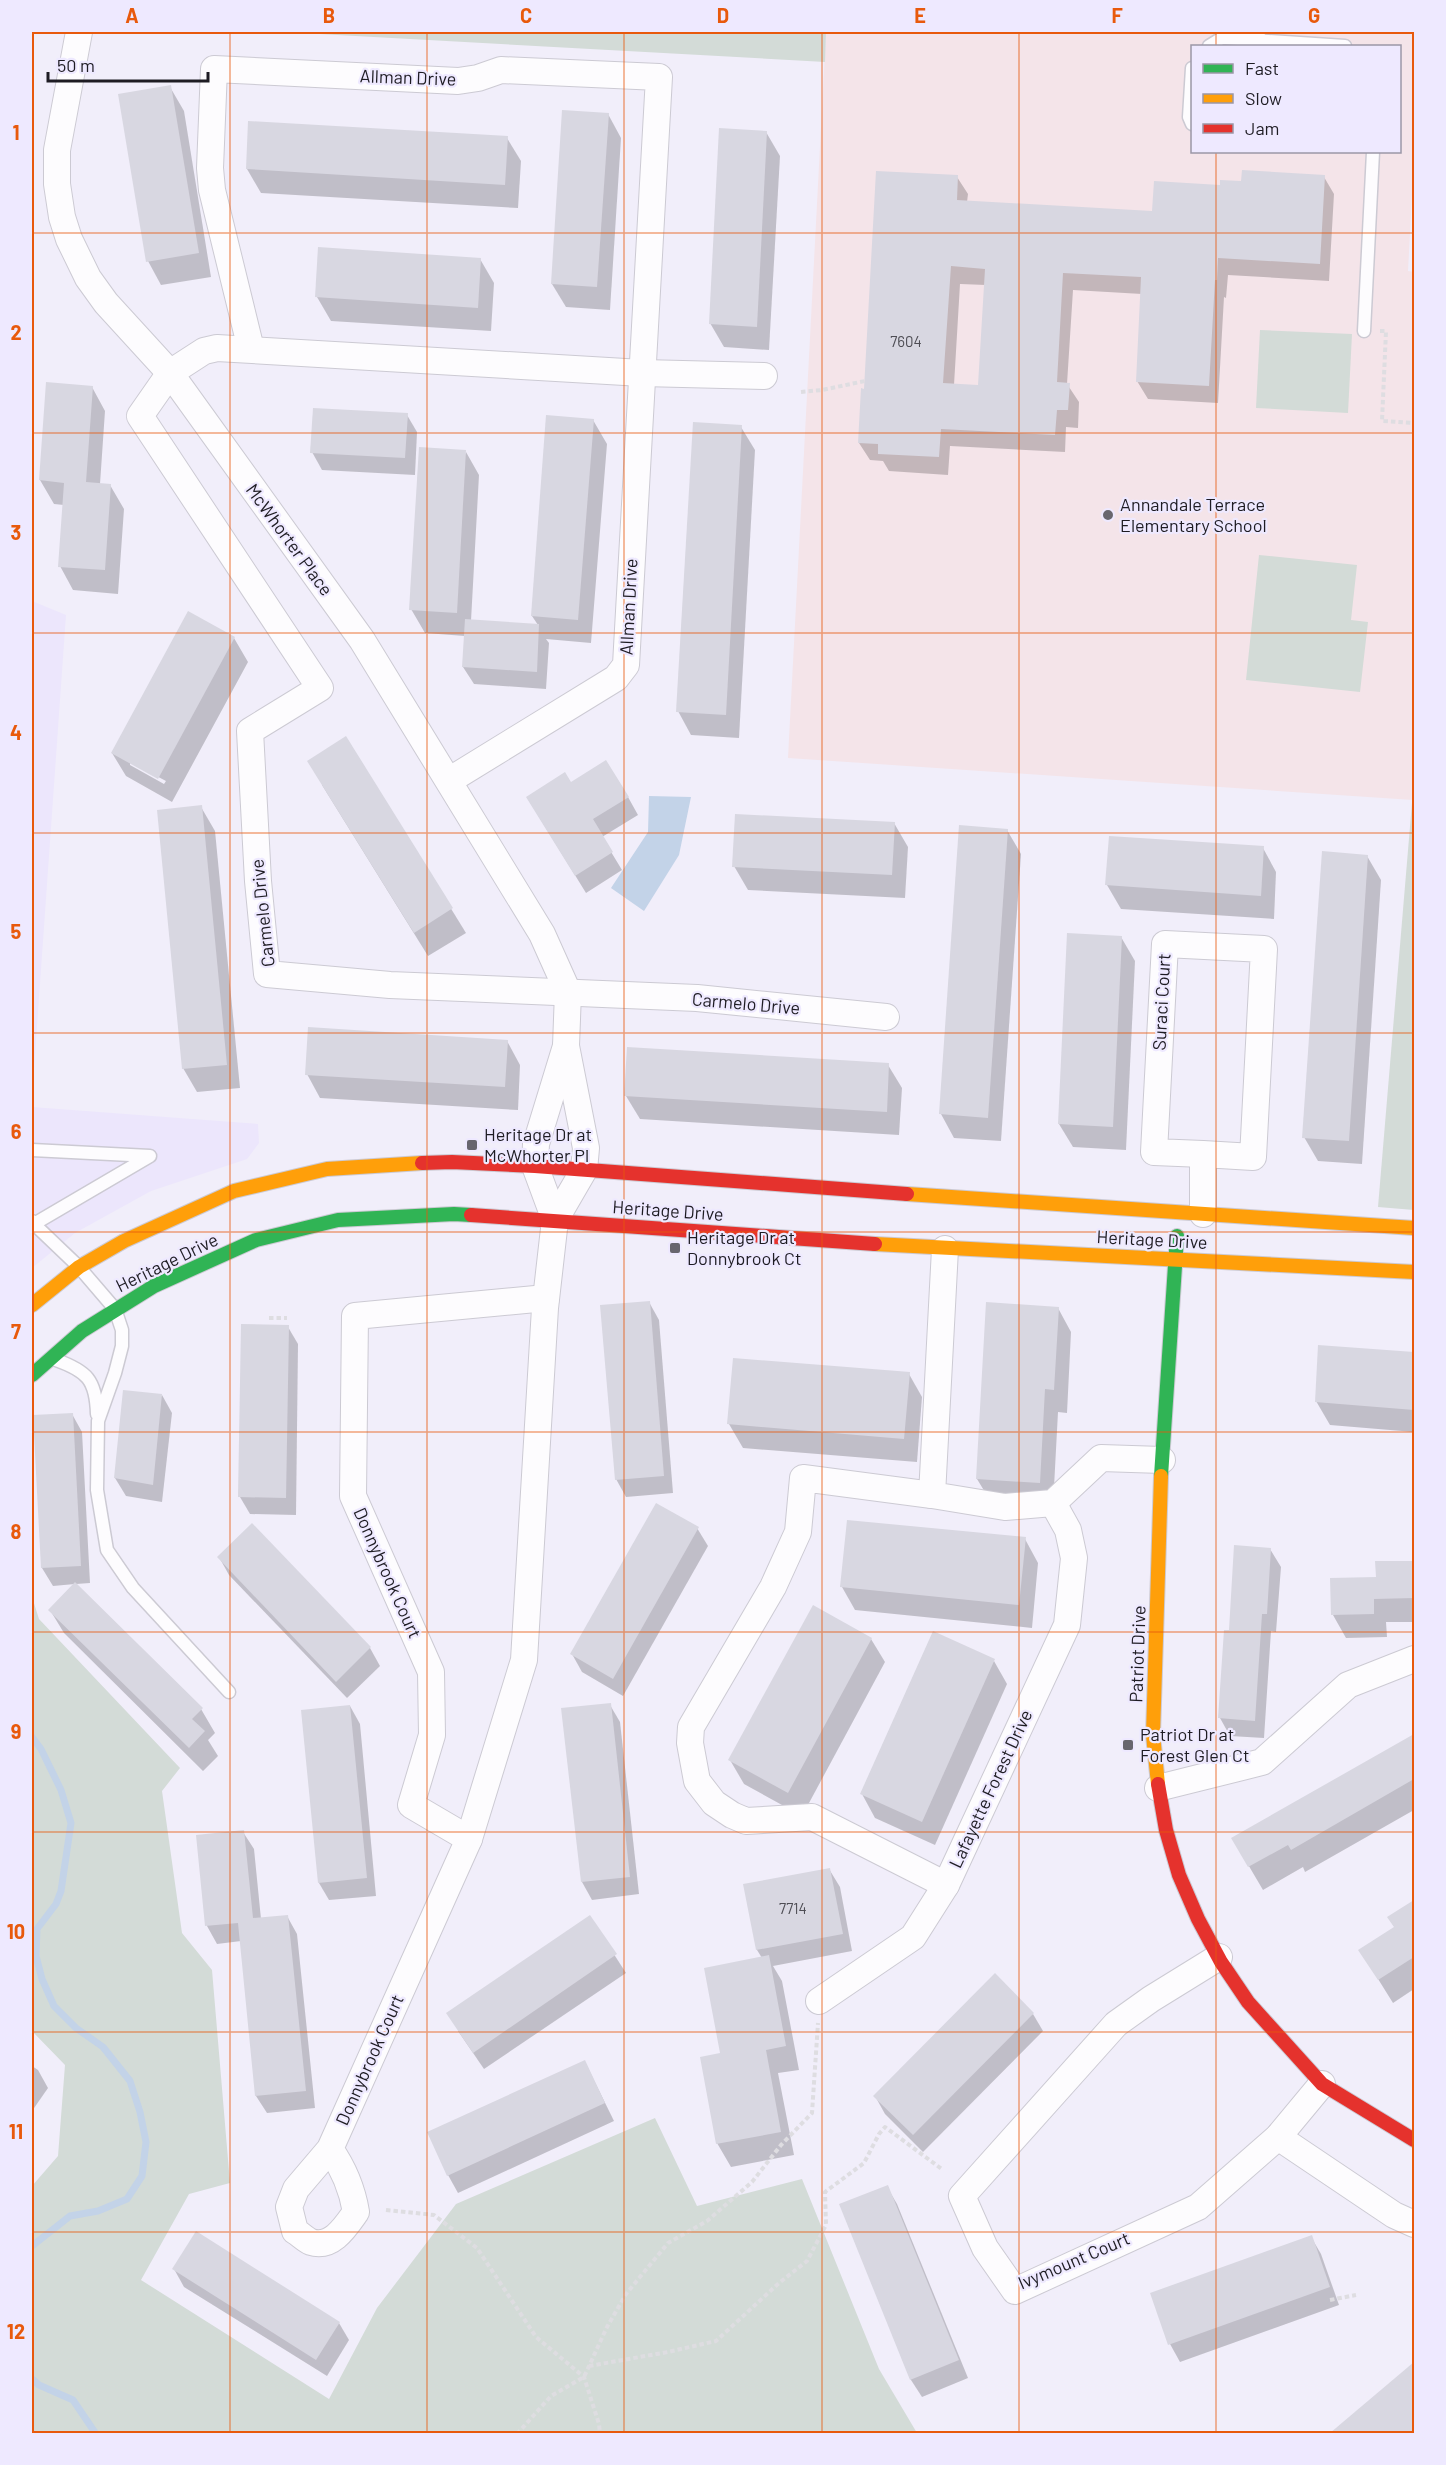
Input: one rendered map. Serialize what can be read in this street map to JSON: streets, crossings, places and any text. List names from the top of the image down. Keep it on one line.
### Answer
{"streets":{"street":["Allman Drive","McWhorter Place","Carmelo Drive","Suraci Court","Heritage Drive","Donnybrook Court","Patriot Drive","Lafayette Forest Drive","Ivymount Court"]},"crossings":[["Allman Drive","McWhorter Place"],["McWhorter Place","Carmelo Drive"],["McWhorter Place","Heritage Drive"],["McWhorter Place","Donnybrook Court"],["Heritage Drive","Donnybrook Court"],["Heritage Drive","Patriot Drive"],["Patriot Drive","Ivymount Court"]],"places":{"other":["Annandale Terrace Elementary School"],"transit":["Heritage Dr at McWhorter Pl","Heritage Dr at Donnybrook Ct","Patriot Dr at Forest Glen Ct"]},"house_numbers":["7604","7714"],"legend":["Fast","Slow","Jam"],"scale_bar":"50 m","grid":{"columns":["A","B","C","D","E","F","G"],"rows":["1","2","3","4","5","6","7","8","9","10","11","12"]}}
